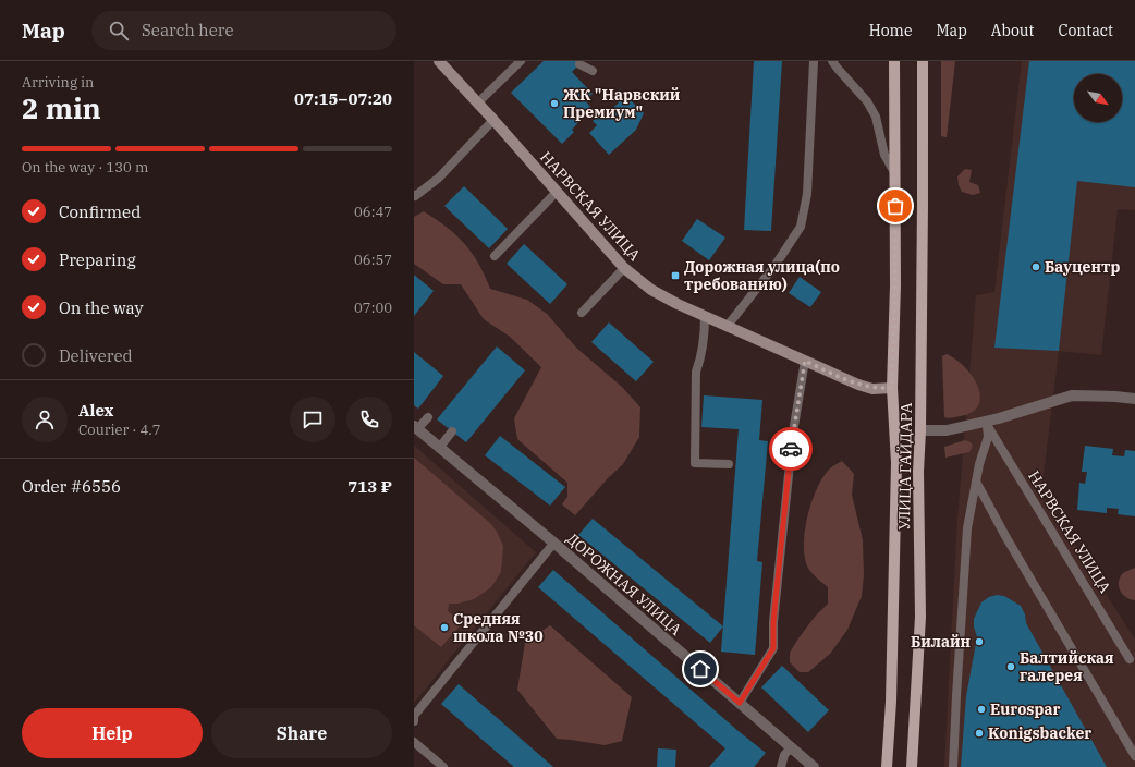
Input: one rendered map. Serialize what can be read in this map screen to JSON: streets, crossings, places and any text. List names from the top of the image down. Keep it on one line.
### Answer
{"streets":{"main road":["УЛИЦА ГАЙДАРА"],"street":["НАРВСКАЯ УЛИЦА","ДОРОЖНАЯ УЛИЦА"]},"crossings":[["НАРВСКАЯ УЛИЦА","УЛИЦА ГАЙДАРА"]],"places":{"other":["ЖК \"Нарвский Премиум\"","Бауцентр","Средняя школа №30","Билайн","Балтийская галерея","Eurospar","Konigsbacker"],"transit":["Дорожная улица(по требованию)"]},"north":"bottom right","page":{"header":"Map","search":"Search here","nav":["Home","Map","About","Contact"],"heading":["2 min","Arriving in","07:15–07:20"],"panel":["Alex","Courier · 4.7","Order #6556","713 ₽"],"bar":"On the way · 130 m","list":[["Confirmed","06:47"],["Preparing","06:57"],["On the way","07:00"],"Delivered"],"buttons":["Help","Share"]}}
